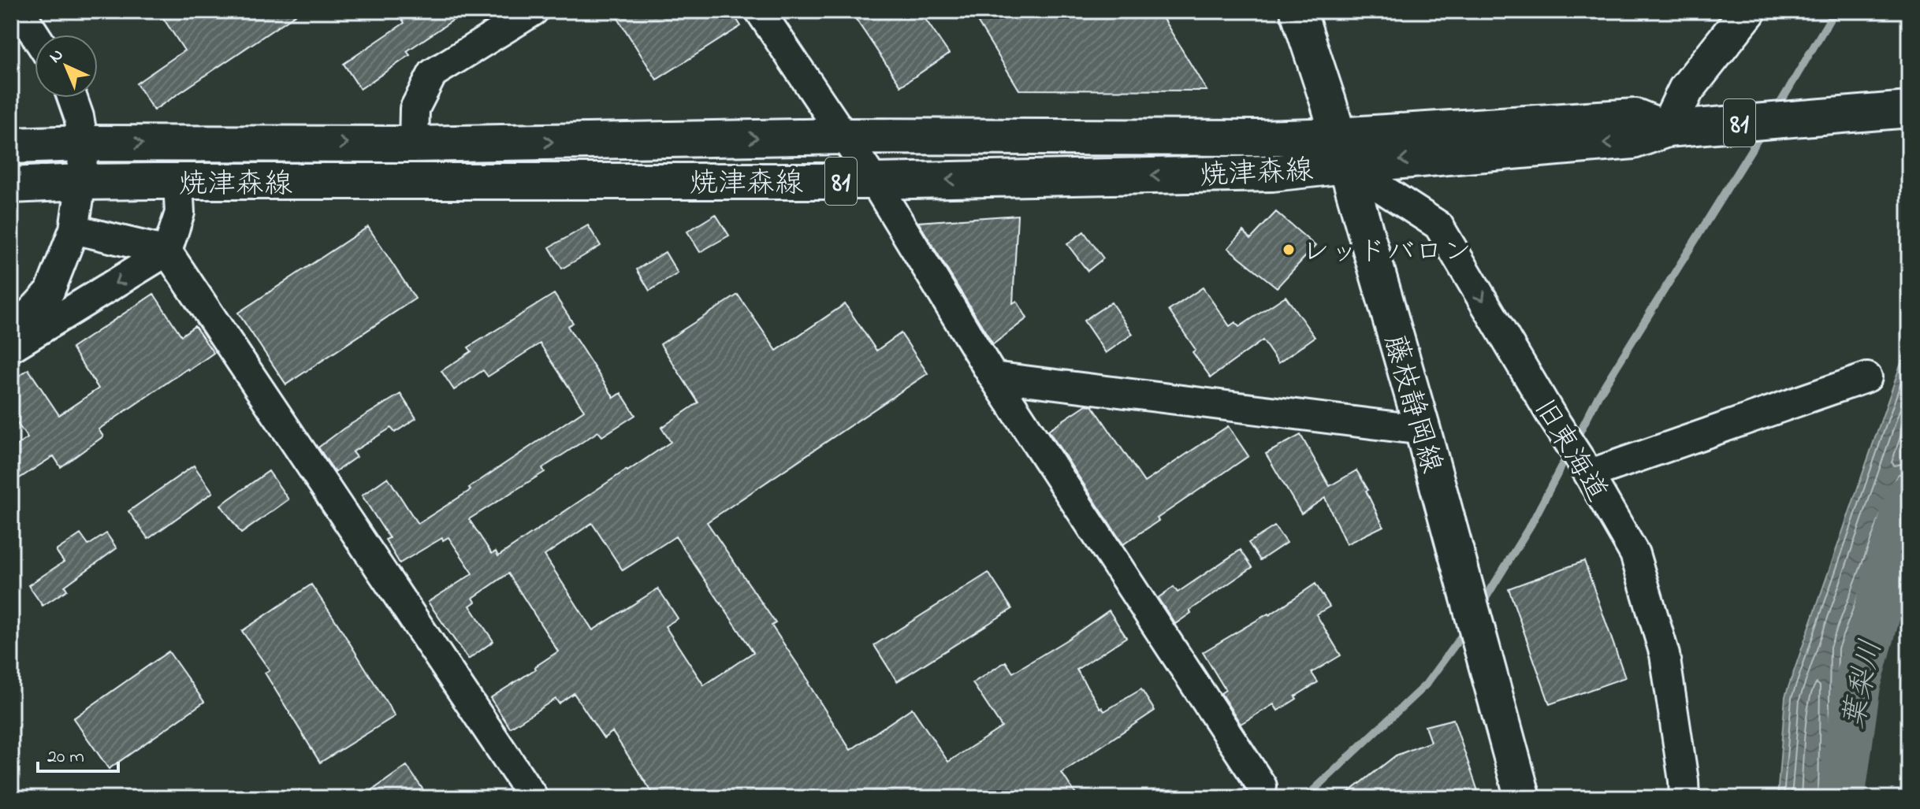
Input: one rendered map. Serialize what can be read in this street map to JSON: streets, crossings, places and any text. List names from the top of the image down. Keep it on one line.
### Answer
{"streets":{"main road":["81","焼津森線","藤枝静岡線"],"street":["旧東海道"]},"crossings":[["焼津森線","藤枝静岡線"],["焼津森線","旧東海道"],["藤枝静岡線","旧東海道"]],"one_way":["旧東海道"],"water":["葉梨川"],"places":["レッドバロン"],"scale_bar":"20 m","north":"top left"}
